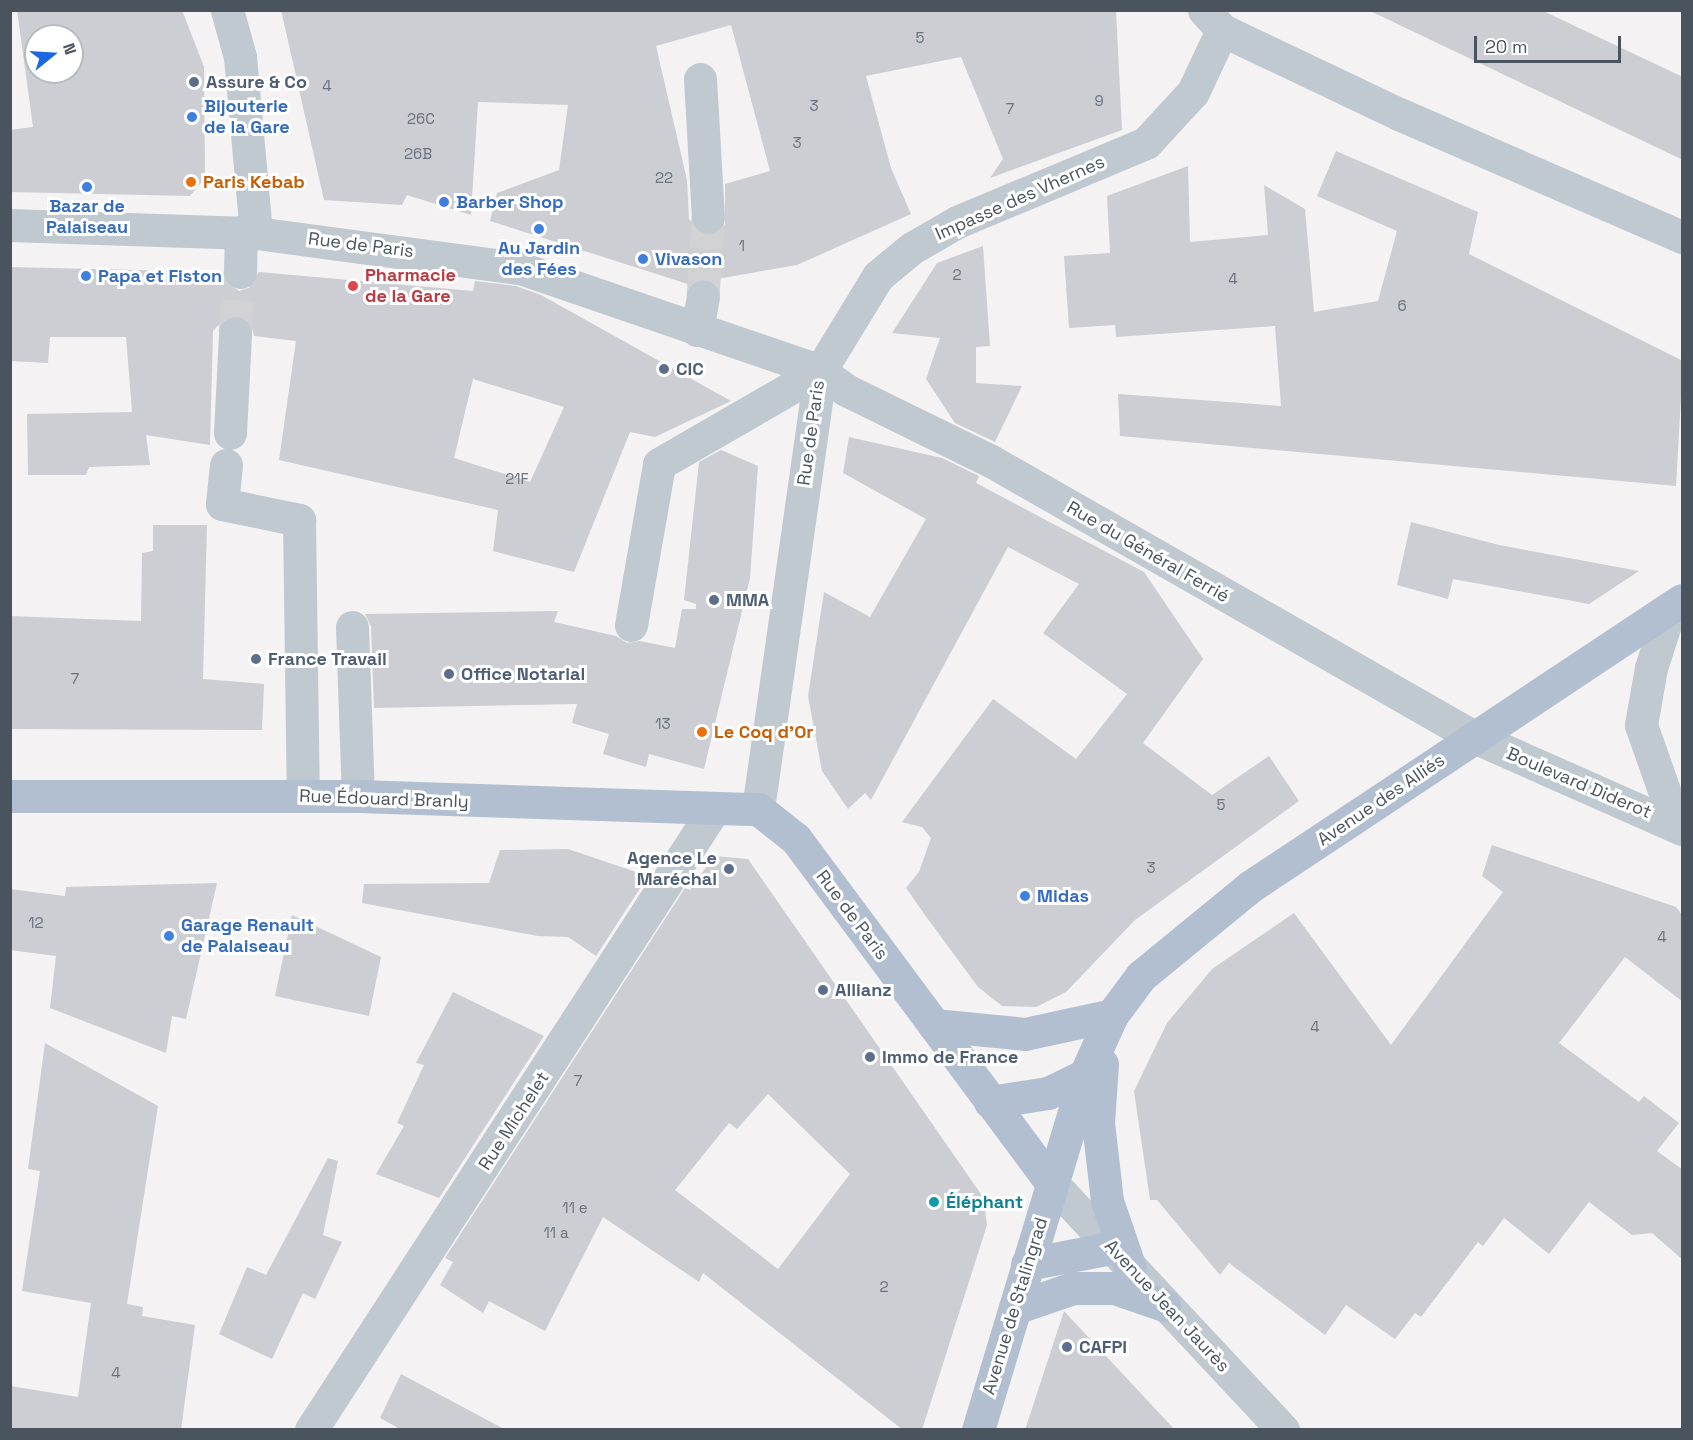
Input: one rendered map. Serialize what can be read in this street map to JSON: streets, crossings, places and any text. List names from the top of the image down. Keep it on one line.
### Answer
{"streets":{"main road":["Rue de Paris","Rue Édouard Branly","Avenue des Alliés","Avenue de Stalingrad"],"street":["Impasse des Vhernes","Rue du Général Ferrié","Boulevard Diderot","Rue Michelet","Avenue Jean Jaurès"]},"crossings":[["Impasse des Vhernes","Rue de Paris"],["Impasse des Vhernes","Rue du Général Ferrié"],["Rue de Paris","Rue du Général Ferrié"],["Rue de Paris","Rue Édouard Branly"],["Rue de Paris","Avenue des Alliés"],["Rue de Paris","Avenue de Stalingrad"],["Rue de Paris","Avenue Jean Jaurès"],["Rue du Général Ferrié","Boulevard Diderot"],["Rue du Général Ferrié","Avenue des Alliés"],["Boulevard Diderot","Avenue des Alliés"],["Rue Édouard Branly","Rue Michelet"],["Avenue des Alliés","Avenue de Stalingrad"],["Avenue des Alliés","Avenue Jean Jaurès"],["Avenue de Stalingrad","Avenue Jean Jaurès"]],"places":["Assure & Co","Bijouterie de la Gare","Paris Kebab","Bazar de Palaiseau","Barber Shop","Au Jardin des Fées","Vivason","Papa et Fiston","Pharmacie de la Gare","CIC","MMA","France Travail","Office Notarial","Le Coq d'Or","Agence Le Maréchal","Midas","Garage Renault de Palaiseau","Allianz","Immo de France","Éléphant","CAFPI"],"house_numbers":["5","4","9","3","7","26C","3","26B","22","1","2","4","6","21F","7","13","5","3","12","4","4","7","11 e","11 a","2","4"],"scale_bar":"20 m","north":"right"}
